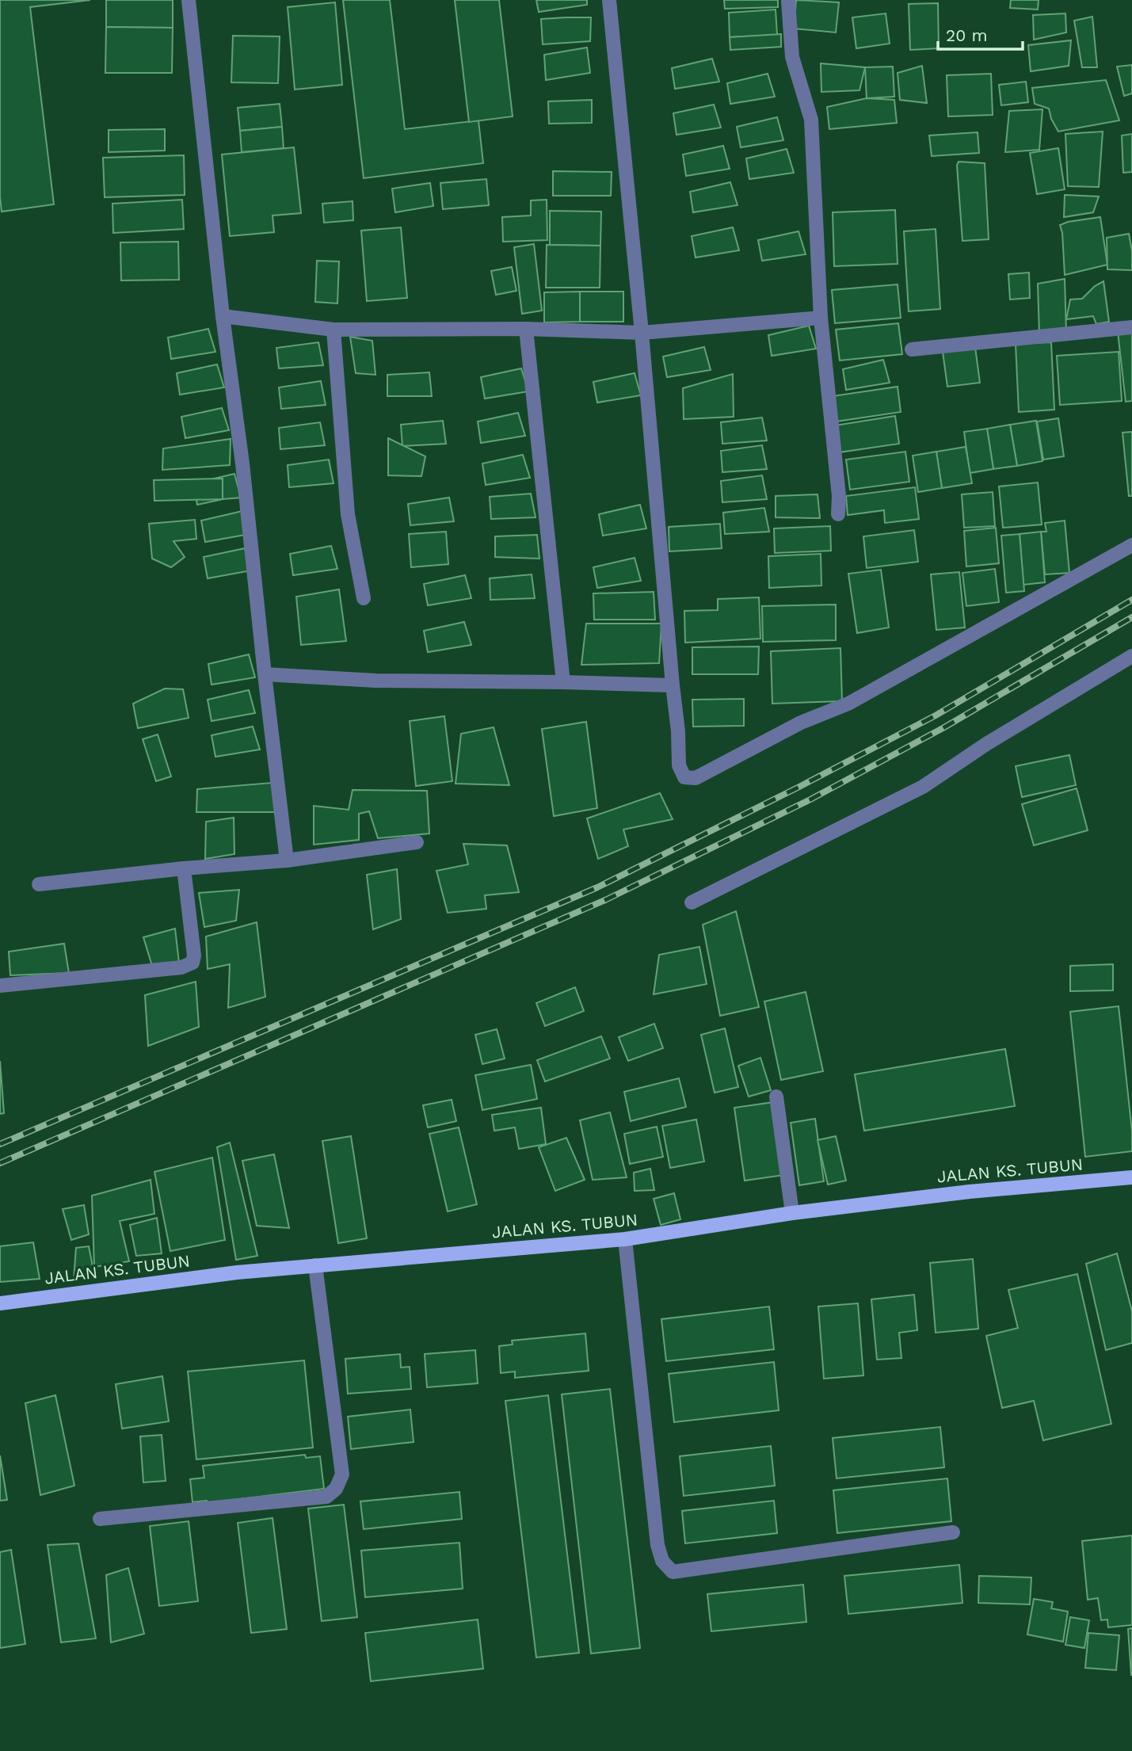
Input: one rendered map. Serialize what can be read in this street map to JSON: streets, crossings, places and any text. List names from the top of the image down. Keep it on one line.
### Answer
{"streets":{"main road":["JALAN KS. TUBUN"]},"scale_bar":"20 m"}
